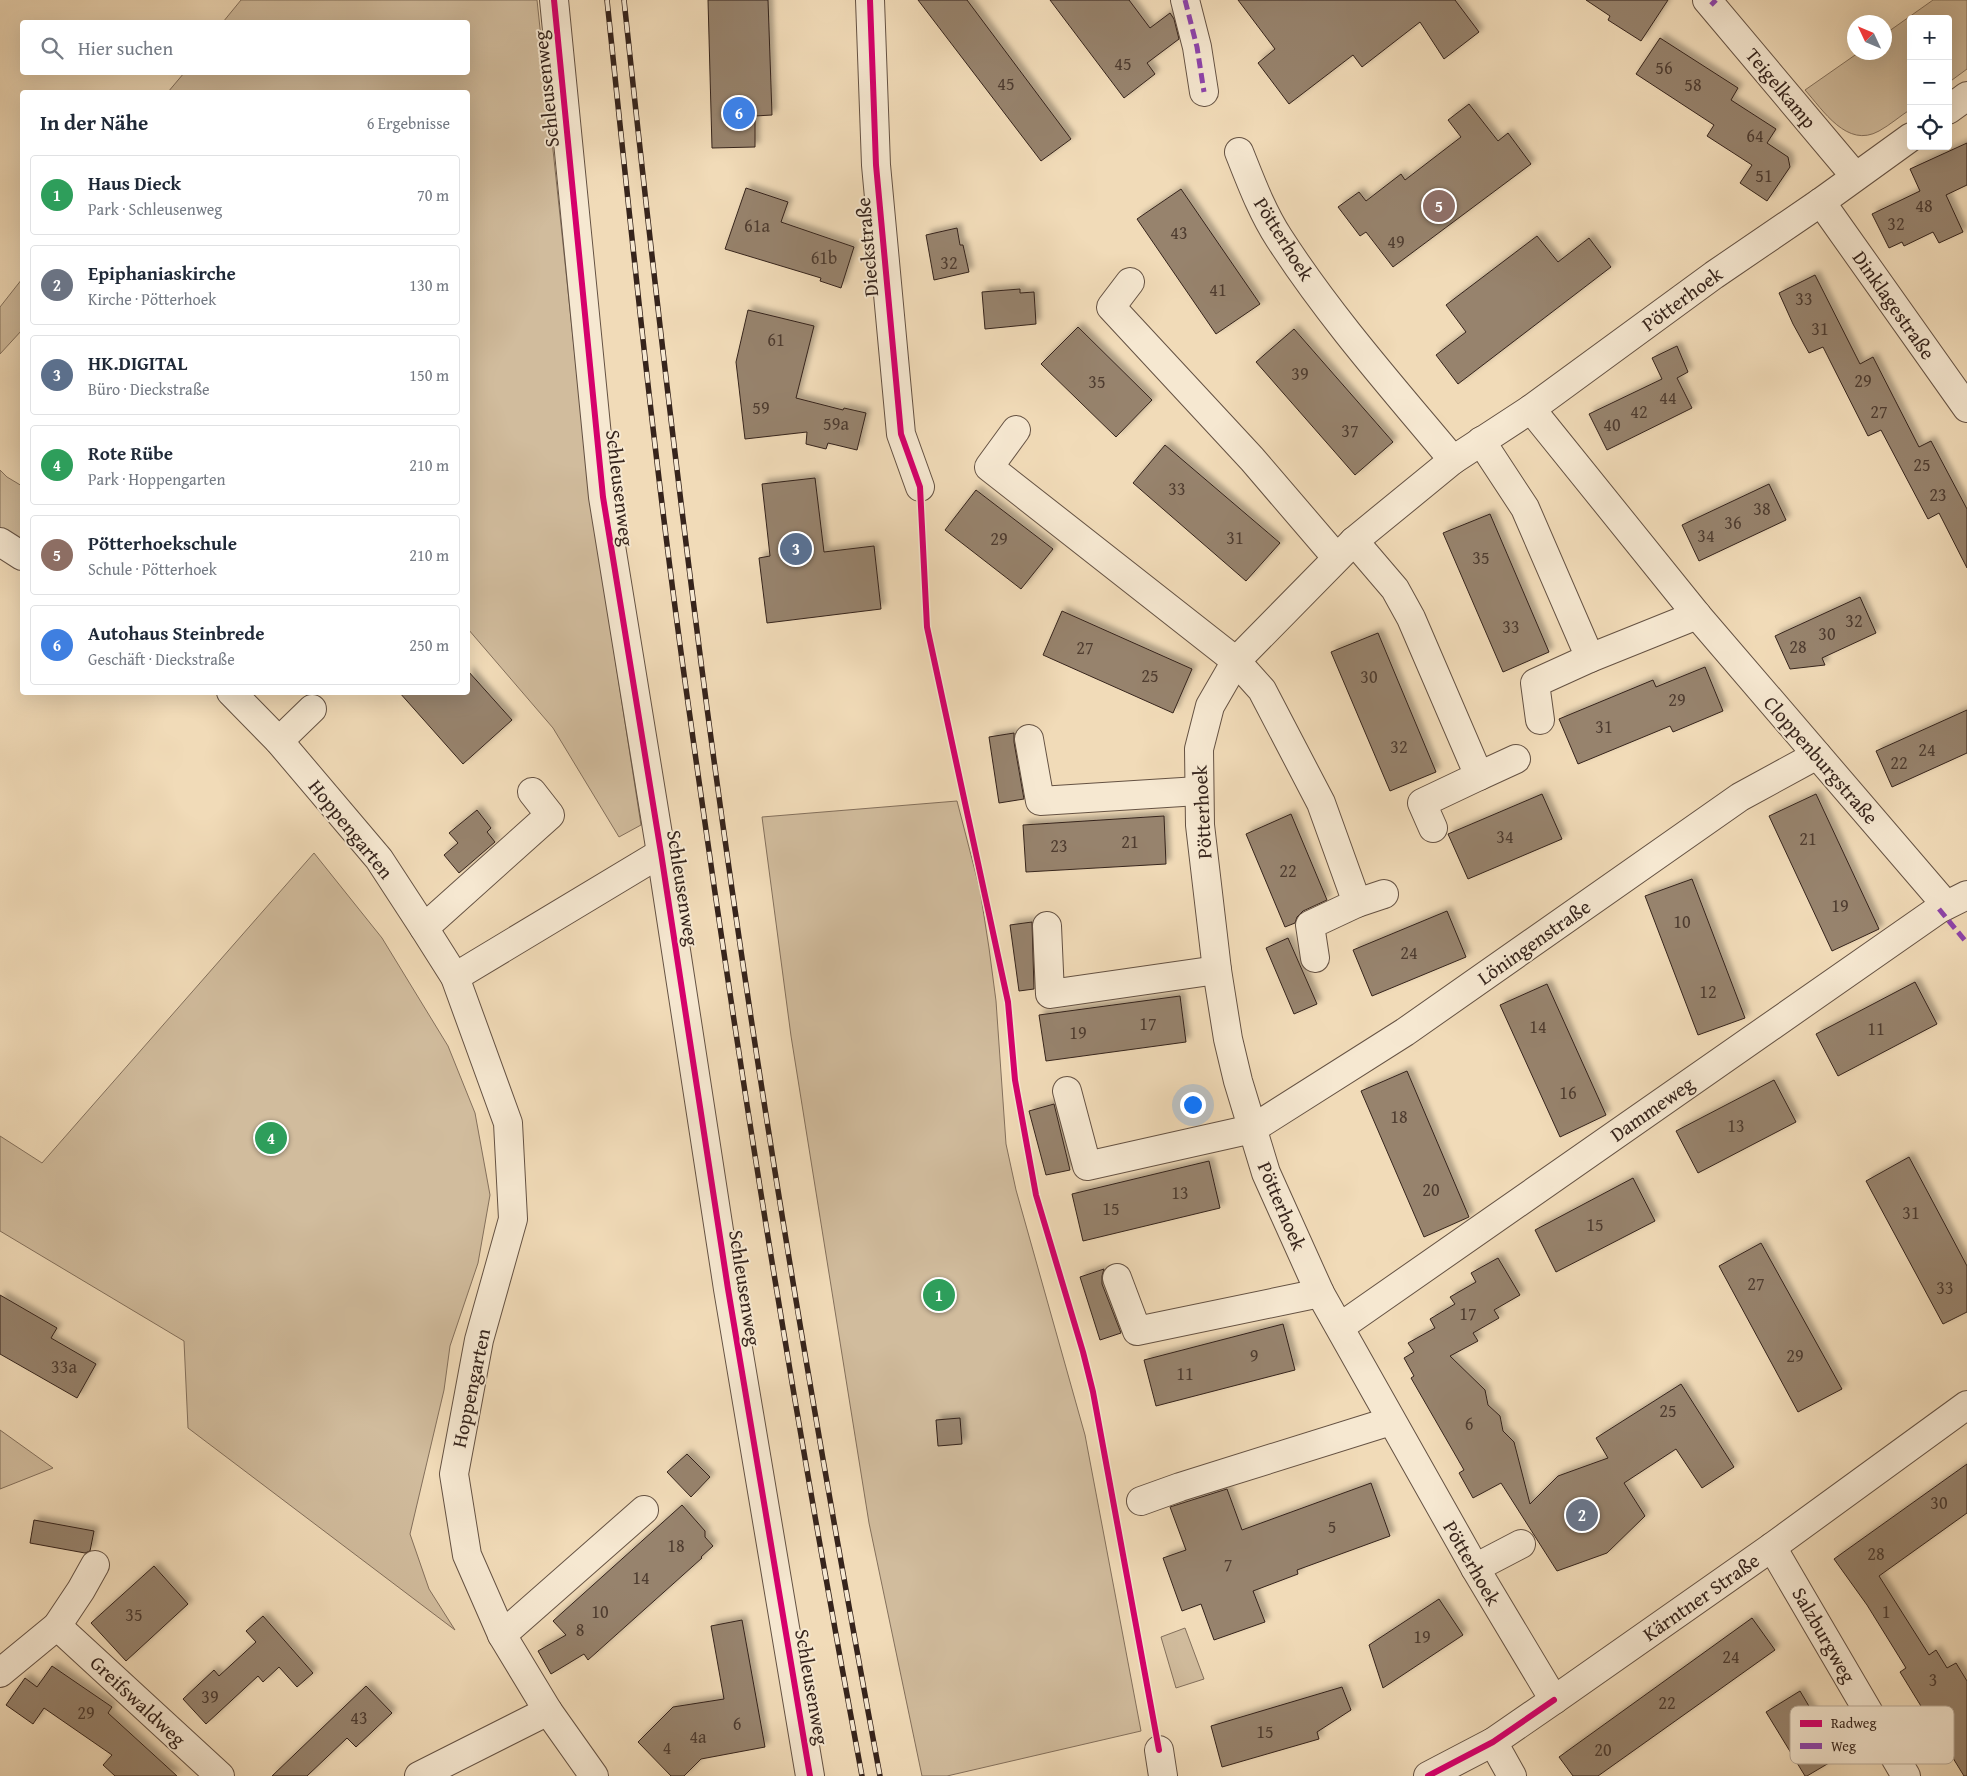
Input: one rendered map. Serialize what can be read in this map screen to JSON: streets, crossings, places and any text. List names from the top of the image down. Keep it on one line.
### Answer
{"streets":{"street":["Teigelkamp","Schleusenweg","Pötterhoek","Dieckstraße","Dinklagestraße","Cloppenburgstraße","Hoppengarten","Löningenstraße","Dammeweg","Kärntner Straße","Salzburgweg","Greifswaldweg"]},"crossings":[["Teigelkamp","Pötterhoek"],["Pötterhoek","Dinklagestraße"],["Pötterhoek","Cloppenburgstraße"],["Pötterhoek","Löningenstraße"],["Pötterhoek","Dammeweg"],["Pötterhoek","Kärntner Straße"],["Cloppenburgstraße","Löningenstraße"],["Cloppenburgstraße","Dammeweg"],["Kärntner Straße","Salzburgweg"]],"house_numbers":["45","56","45","58","64","51","48","32","61a","43","49","61b","32","41","33","31","61","39","29","35","44","59","42","27","59a","40","37","25","33","23","38","36","34","31","29","35","32","33","30","28","27","25","30","29","31","32","24","22","34","21","21","23","22","19","10","24","12","17","14","11","19","16","18","13","20","13","15","31","15","27","33","17","9","29","33a","11","25","6","30","5","18","28","7","14","10","1","35","8","19","24","3","39","22","29","43","6","15","4a","4","20"],"legend":["Radweg","Weg"],"north":"top left","page":{"map_buttons":["+","−"],"search":"Hier suchen","heading":["In der Nähe","6 Ergebnisse"],"pins":["6","5","3","4","1","2"],"list":[{"mark":"1","name":"Haus Dieck","note":"Park · Schleusenweg","value":"70 m"},{"mark":"2","name":"Epiphaniaskirche","note":"Kirche · Pötterhoek","value":"130 m"},{"mark":"3","name":"HK.DIGITAL","note":"Büro · Dieckstraße","value":"150 m"},{"mark":"4","name":"Rote Rübe","note":"Park · Hoppengarten","value":"210 m"},{"mark":"5","name":"Pötterhoekschule","note":"Schule · Pötterhoek","value":"210 m"},{"mark":"6","name":"Autohaus Steinbrede","note":"Geschäft · Dieckstraße","value":"250 m"}]}}
